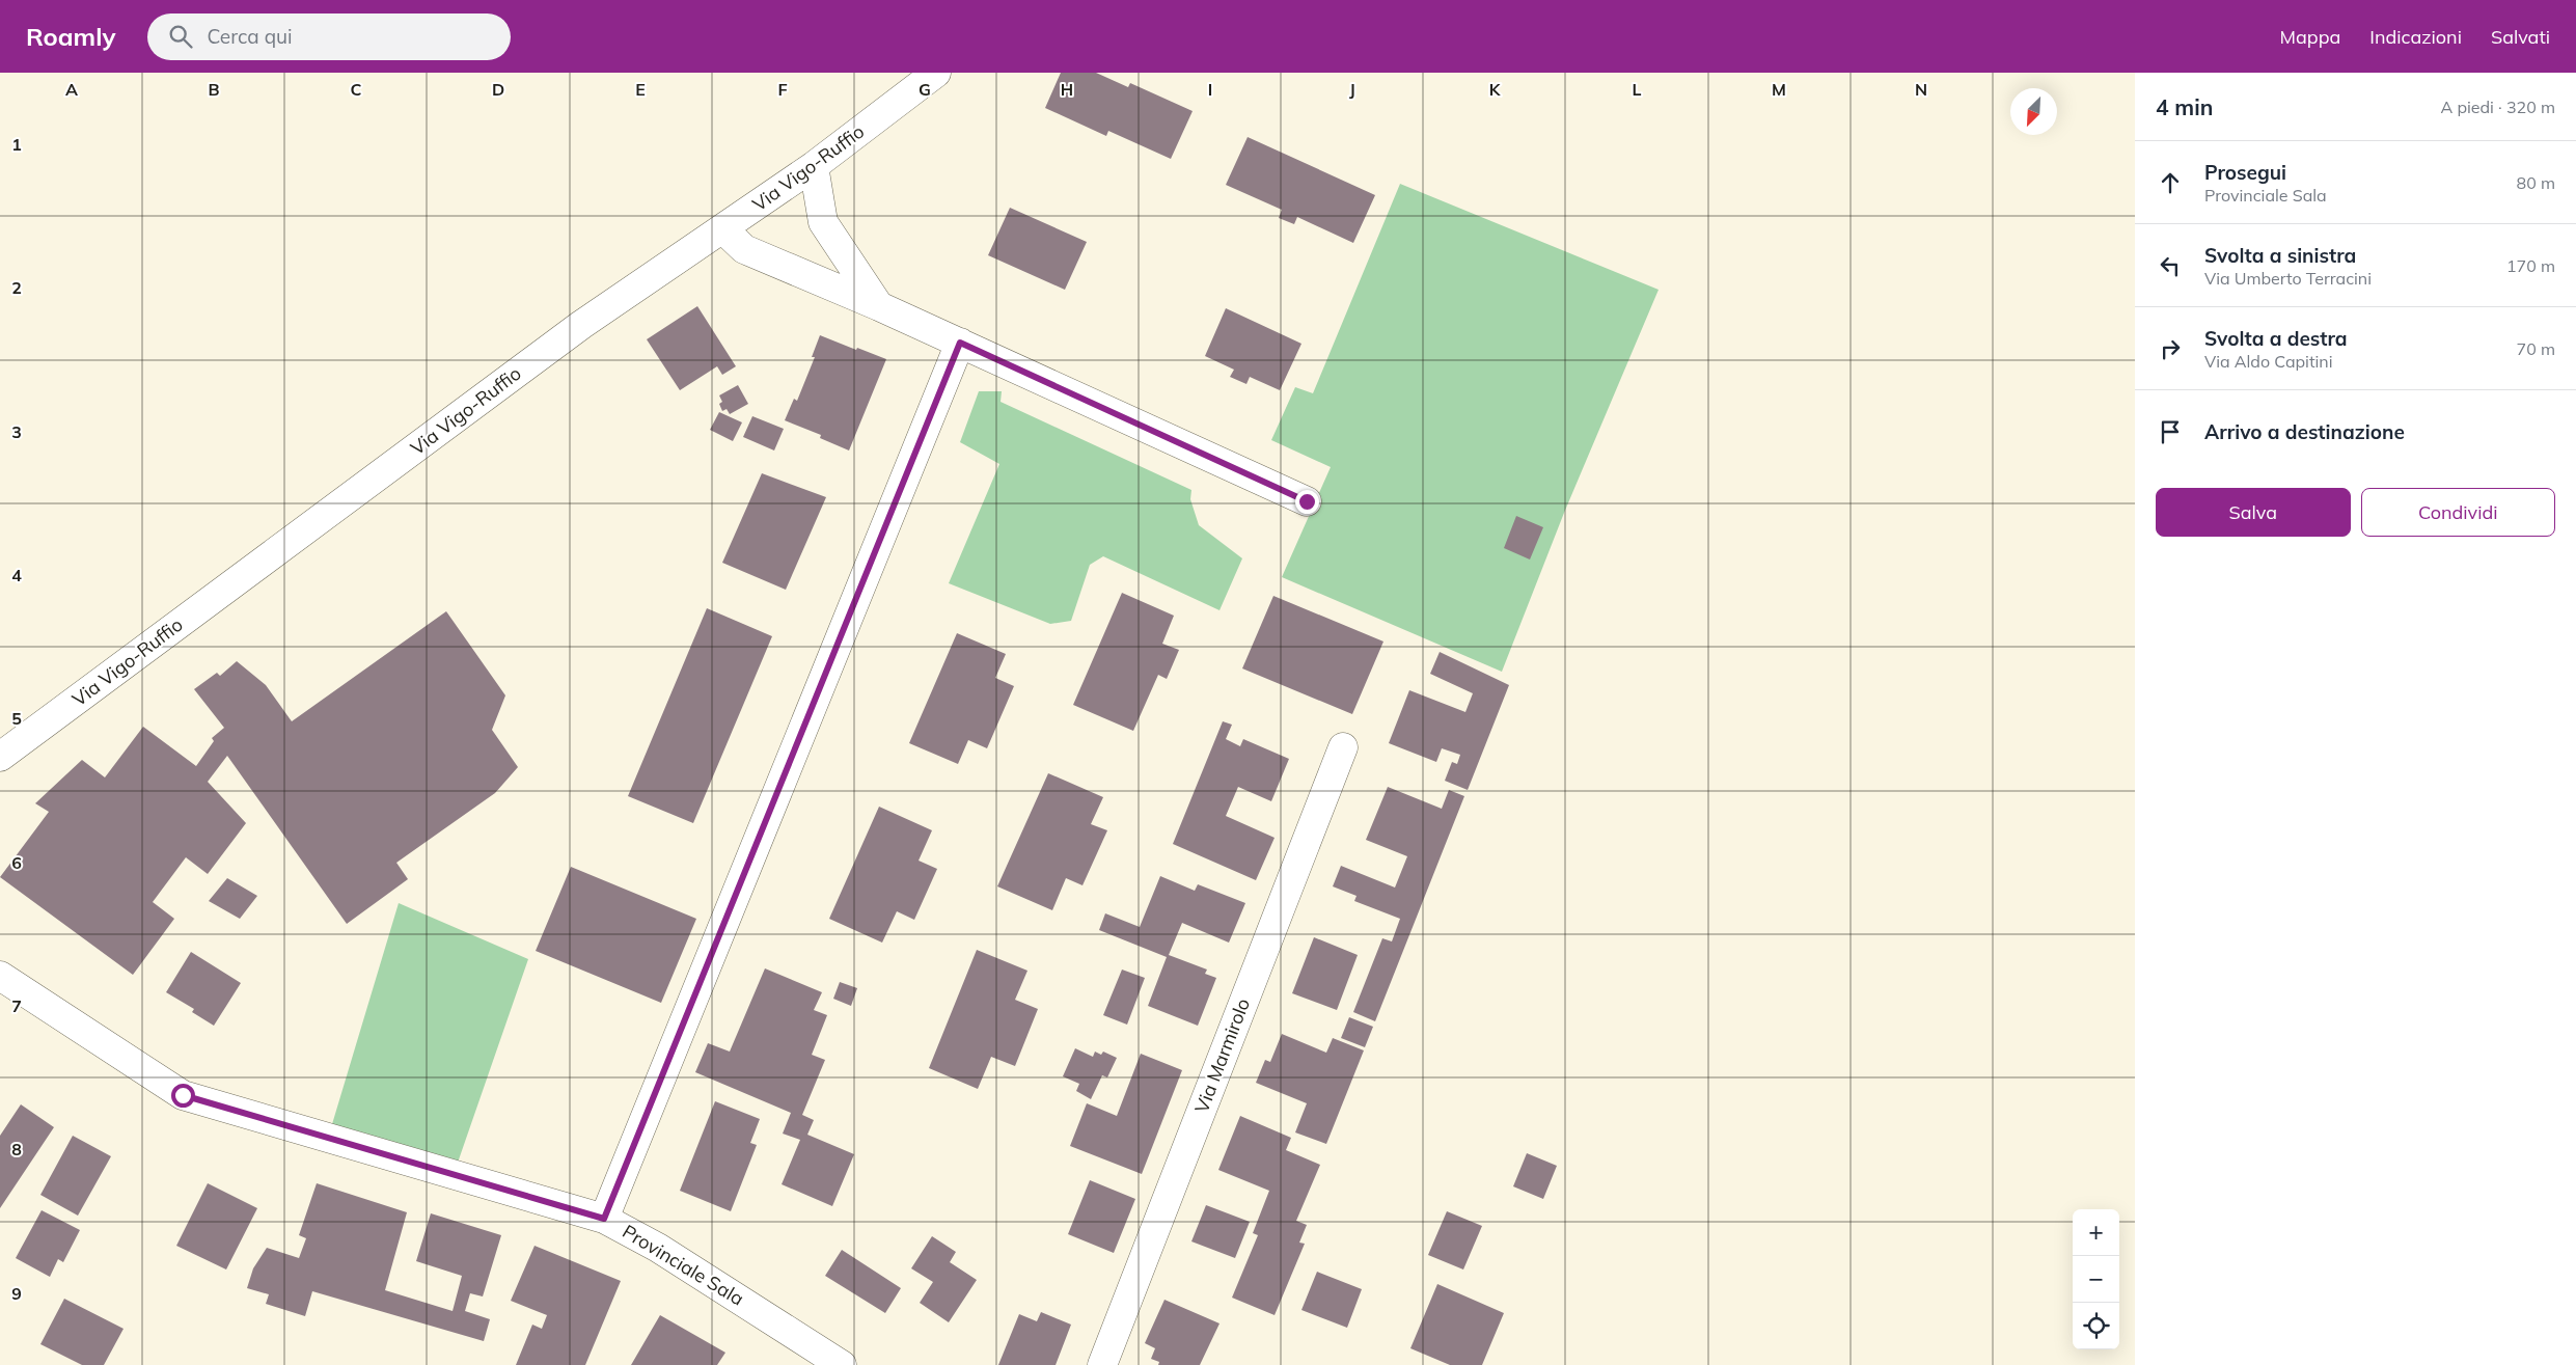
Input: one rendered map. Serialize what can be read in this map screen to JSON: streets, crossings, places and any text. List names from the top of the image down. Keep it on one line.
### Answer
{"streets":{"street":["Via Vigo-Ruffio","Via Marmirolo","Provinciale Sala"]},"north":"bottom left","page":{"header":"Roamly","search":"Cerca qui","nav":["Mappa","Indicazioni","Salvati"],"heading":["4 min","A piedi · 320 m"],"list":[["Prosegui","Provinciale Sala","80 m"],["Svolta a sinistra","Via Umberto Terracini","170 m"],["Svolta a destra","Via Aldo Capitini","70 m"],"Arrivo a destinazione"],"buttons":["Salva","Condividi"],"map_buttons":["+","−"]},"grid":{"columns":["A","B","C","D","E","F","G","H","I","J","K","L","M","N"],"rows":["1","2","3","4","5","6","7","8","9"]}}
